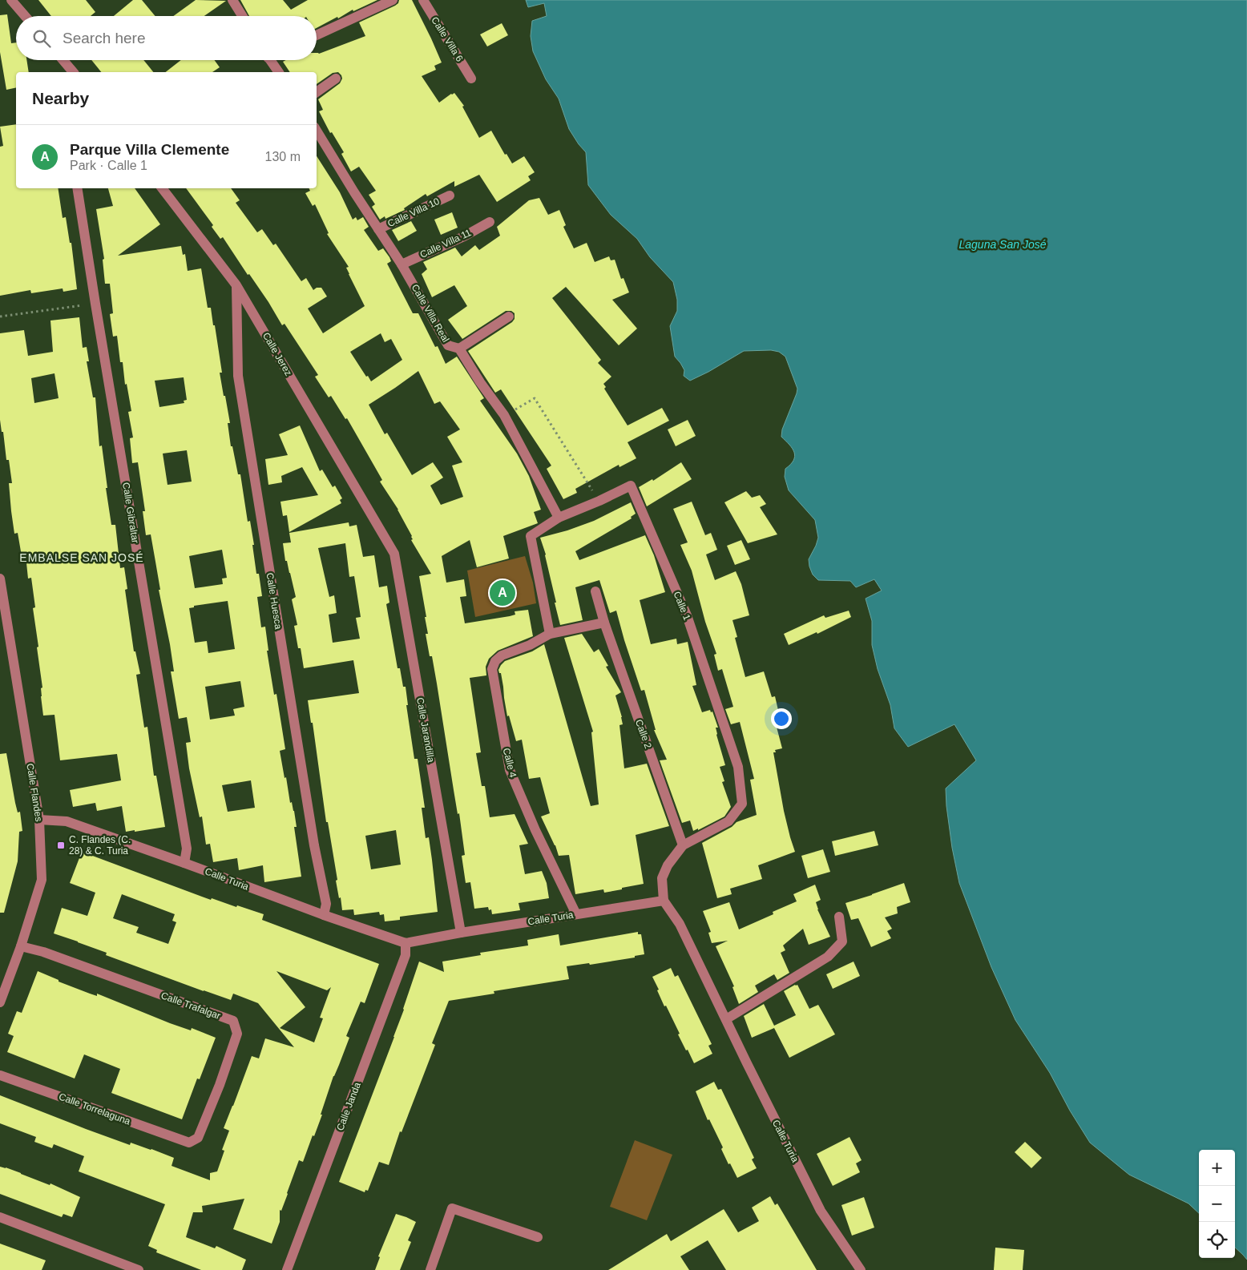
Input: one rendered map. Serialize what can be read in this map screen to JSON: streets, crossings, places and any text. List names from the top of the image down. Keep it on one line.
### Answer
{"streets":{"street":["Calle Villa 6","Calle Villa 10","Calle Villa 11","Calle Villa Real","Calle Jerez","Calle Gibraltar","Calle Huesca","Calle 1","Calle Jarandilla","Calle 2","Calle 4","Calle Flandes","Calle Turia","Calle Trafalgar","Calle Janda","Calle Torrelaguna"]},"crossings":[["Calle Villa 10","Calle Villa Real"],["Calle Villa 11","Calle Villa Real"],["Calle Villa Real","Calle 1"],["Calle Jerez","Calle Huesca"],["Calle Jerez","Calle Jarandilla"],["Calle Gibraltar","Calle Turia"],["Calle Huesca","Calle Turia"],["Calle 1","Calle 2"],["Calle 1","Calle 4"],["Calle 1","Calle Turia"],["Calle Jarandilla","Calle Turia"],["Calle 4","Calle Turia"],["Calle Flandes","Calle Turia"],["Calle Flandes","Calle Trafalgar"],["Calle Turia","Calle Janda"],["Calle Trafalgar","Calle Torrelaguna"]],"districts":["EMBALSE SAN JOSÉ"],"water":["Laguna San José"],"places":{"transit":["C. Flandes (C. 28) & C. Turia"]},"page":{"search":"Search here","heading":"Nearby","list":[{"mark":"A","name":"Parque Villa Clemente","note":"Park · Calle 1","value":"130 m"}],"pins":"A","map_buttons":["+","−"]}}
